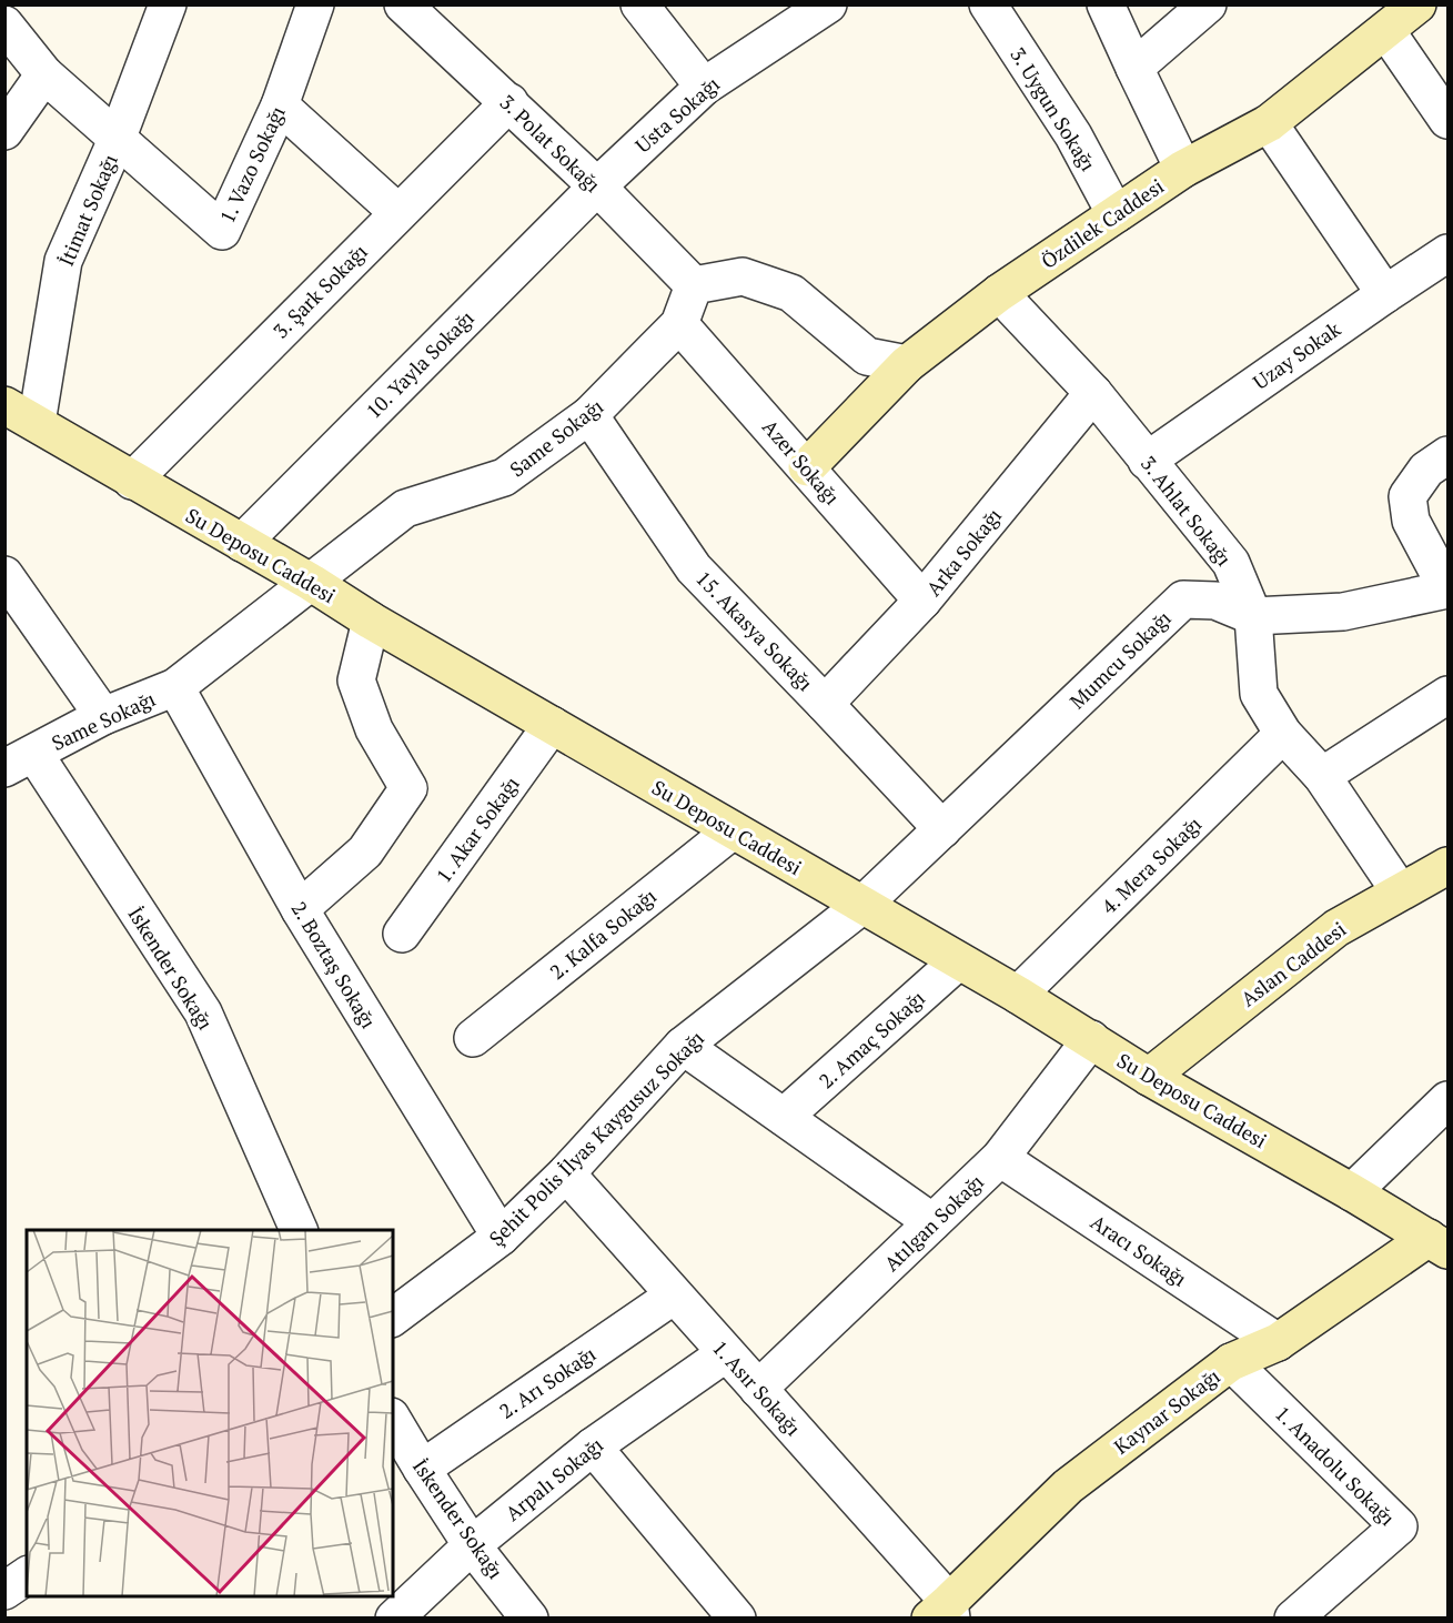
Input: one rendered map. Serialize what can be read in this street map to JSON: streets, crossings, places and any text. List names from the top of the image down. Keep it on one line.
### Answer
{"streets":{"main road":["Özdilek Caddesi","Su Deposu Caddesi","Aslan Caddesi","Kaynar Sokağı"],"street":["3. Uygun Sokağı","Usta Sokağı","3. Polat Sokağı","1. Vazo Sokağı","İtimat Sokağı","3. Şark Sokağı","Uzay Sokak","10. Yayla Sokağı","Same Sokağı","Azer Sokağı","3. Ahlat Sokağı","Arka Sokağı","15. Akasya Sokağı","Mumcu Sokağı","1. Akar Sokağı","4. Mera Sokağı","2. Kalfa Sokağı","2. Boztaş Sokağı","İskender Sokağı","2. Amaç Sokağı","Şehit Polis İlyas Kaygusuz Sokağı","Atılgan Sokağı","Aracı Sokağı","2. Arı Sokağı","1. Asır Sokağı","1. Anadolu Sokağı","Arpalı Sokağı"]},"crossings":[["3. Uygun Sokağı","Özdilek Caddesi"],["Usta Sokağı","3. Polat Sokağı"],["Usta Sokağı","10. Yayla Sokağı"],["3. Polat Sokağı","3. Şark Sokağı"],["3. Polat Sokağı","10. Yayla Sokağı"],["3. Polat Sokağı","Same Sokağı"],["1. Vazo Sokağı","İtimat Sokağı"],["İtimat Sokağı","Su Deposu Caddesi"],["Özdilek Caddesi","Azer Sokağı"],["Özdilek Caddesi","3. Ahlat Sokağı"],["3. Şark Sokağı","Su Deposu Caddesi"],["Uzay Sokak","3. Ahlat Sokağı"],["10. Yayla Sokağı","Su Deposu Caddesi"],["Same Sokağı","Azer Sokağı"],["Same Sokağı","Su Deposu Caddesi"],["Same Sokağı","15. Akasya Sokağı"],["Same Sokağı","2. Boztaş Sokağı"],["Same Sokağı","İskender Sokağı"],["Azer Sokağı","Arka Sokağı"],["3. Ahlat Sokağı","Arka Sokağı"],["3. Ahlat Sokağı","Mumcu Sokağı"],["3. Ahlat Sokağı","4. Mera Sokağı"],["3. Ahlat Sokağı","Aslan Caddesi"],["Arka Sokağı","15. Akasya Sokağı"],["Su Deposu Caddesi","Mumcu Sokağı"],["Su Deposu Caddesi","1. Akar Sokağı"],["Su Deposu Caddesi","4. Mera Sokağı"],["Su Deposu Caddesi","2. Kalfa Sokağı"],["Su Deposu Caddesi","Aslan Caddesi"],["Su Deposu Caddesi","2. Amaç Sokağı"],["Su Deposu Caddesi","Şehit Polis İlyas Kaygusuz Sokağı"],["Su Deposu Caddesi","Atılgan Sokağı"],["Su Deposu Caddesi","Kaynar Sokağı"],["15. Akasya Sokağı","Mumcu Sokağı"],["Mumcu Sokağı","Şehit Polis İlyas Kaygusuz Sokağı"],["2. Boztaş Sokağı","Şehit Polis İlyas Kaygusuz Sokağı"],["İskender Sokağı","2. Arı Sokağı"],["İskender Sokağı","Arpalı Sokağı"],["Şehit Polis İlyas Kaygusuz Sokağı","1. Asır Sokağı"],["Atılgan Sokağı","Aracı Sokağı"],["Atılgan Sokağı","1. Asır Sokağı"],["Aracı Sokağı","Kaynar Sokağı"],["2. Arı Sokağı","1. Asır Sokağı"],["1. Asır Sokağı","Kaynar Sokağı"],["1. Asır Sokağı","Arpalı Sokağı"],["Kaynar Sokağı","1. Anadolu Sokağı"]]}
